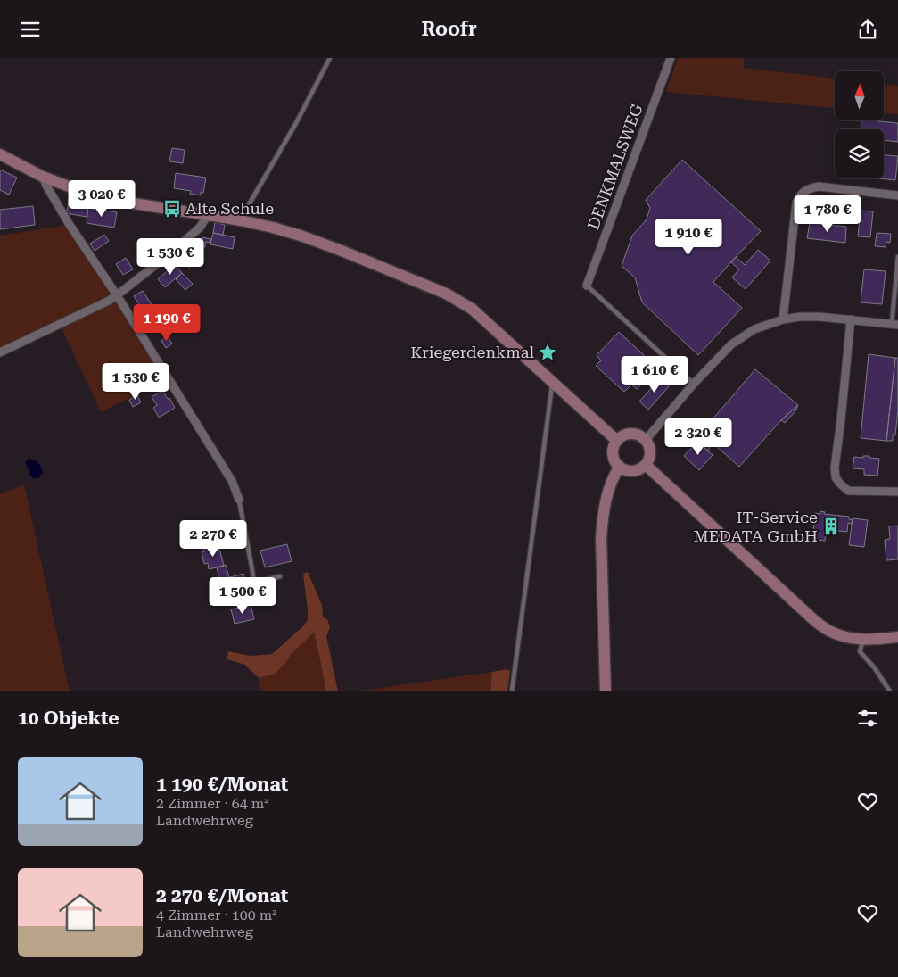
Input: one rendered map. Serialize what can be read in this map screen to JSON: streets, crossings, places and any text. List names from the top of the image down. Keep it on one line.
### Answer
{"streets":{"street":["DENKMALSWEG"]},"places":{"bus stop":["Alte Schule"],"place":["Kriegerdenkmal"],"building":["IT-Service MEDATA GmbH"]},"north":"top","page":{"header":"Roofr","price":["3 020 €","1 780 €","1 910 €","1 530 €","1 190 €","1 610 €","1 530 €","2 320 €","2 270 €","1 500 €"],"heading":"10 Objekte","list":[{"name":"1 190 €/Monat","note":"2 Zimmer · 64 m² · Landwehrweg"},{"name":"2 270 €/Monat","note":"4 Zimmer · 100 m² · Landwehrweg"}]}}
